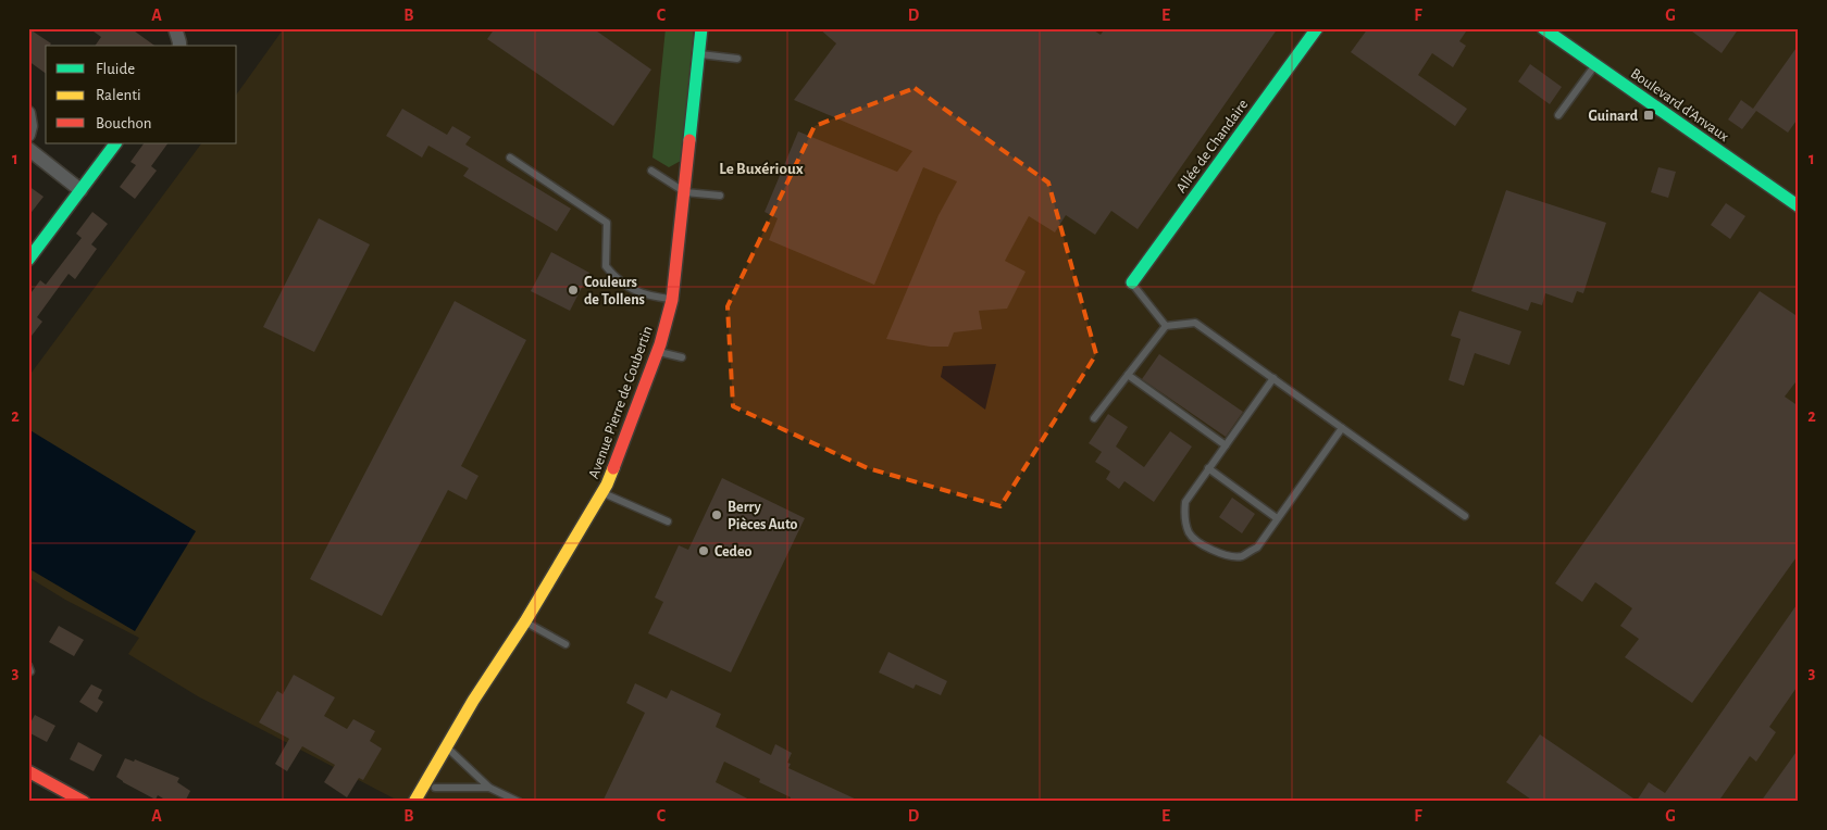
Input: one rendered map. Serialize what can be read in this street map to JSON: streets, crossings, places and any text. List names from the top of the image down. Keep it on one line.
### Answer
{"streets":{"street":["Boulevard d'Anvaux","Allée de Chandaire","Avenue Pierre de Coubertin"]},"districts":["Le Buxérioux"],"places":{"transit":["Guinard"],"other":["Couleurs de Tollens","Berry Pièces Auto","Cedeo"]},"legend":["Fluide","Ralenti","Bouchon"],"grid":{"columns":["A","B","C","D","E","F","G"],"rows":["1","2","3"]}}
